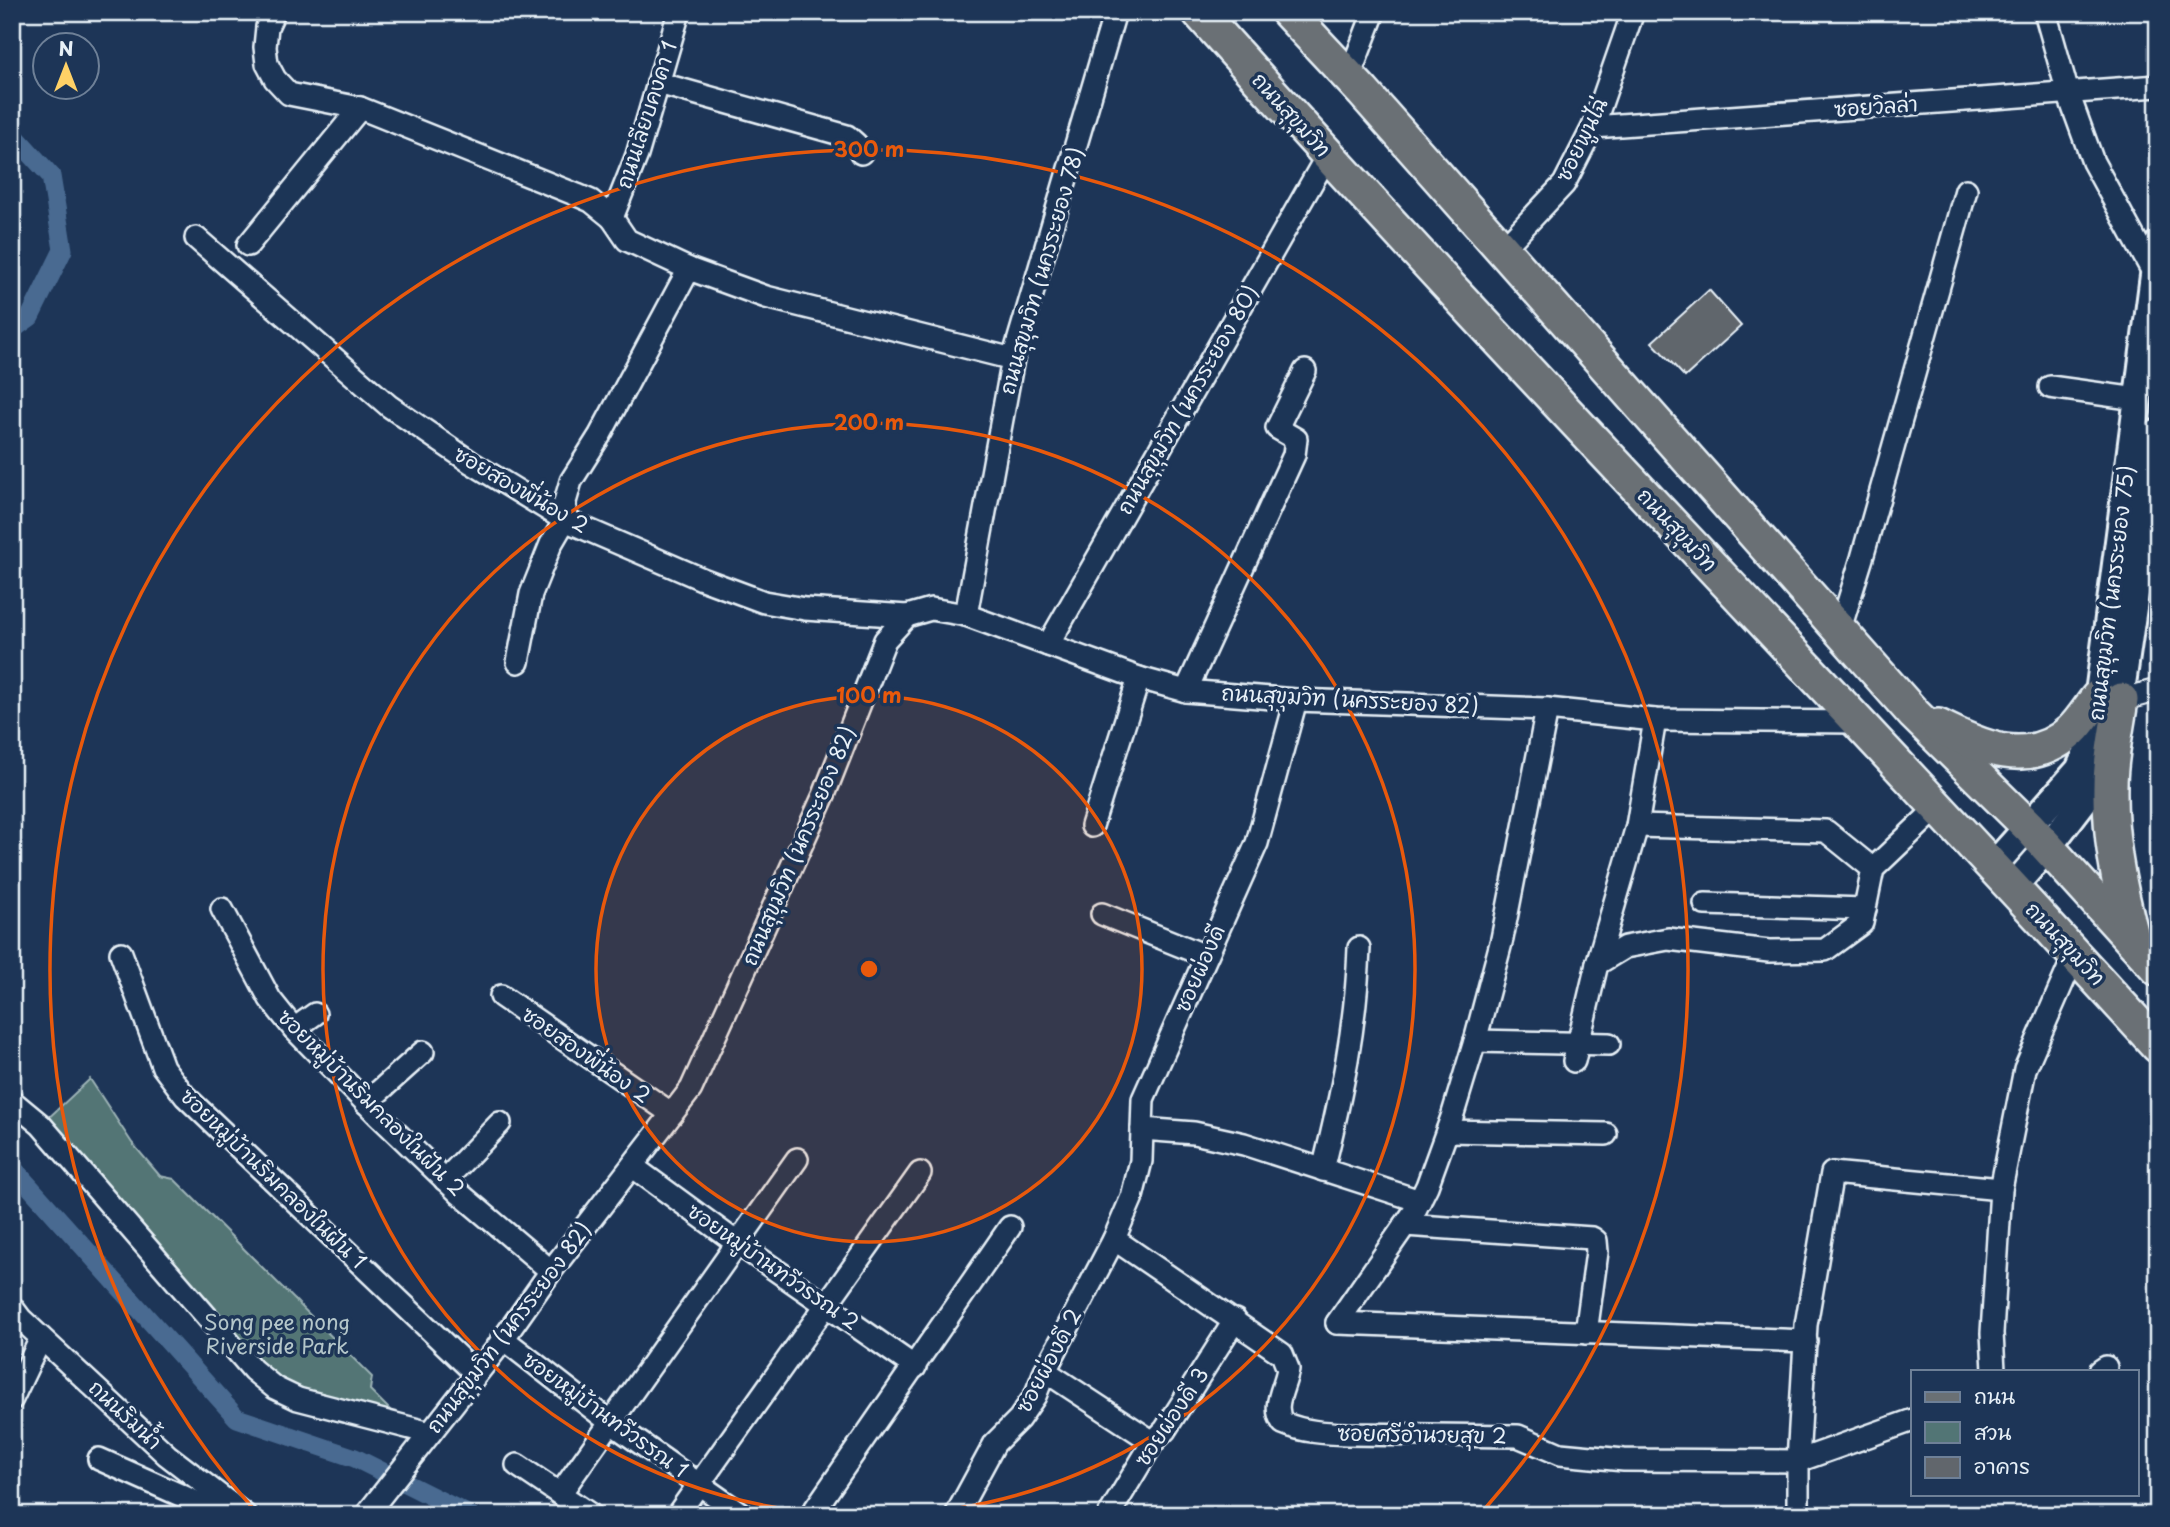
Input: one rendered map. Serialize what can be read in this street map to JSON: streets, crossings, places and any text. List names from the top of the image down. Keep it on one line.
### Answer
{"streets":{"main road":["ถนนสุขุมวิท"],"street":["ซอยวิลล่า","ถนนเลียบคงคา 1","ซอยพูนไฉ่","ถนนสุขุมวิท (นครระยอง 78)","ถนนสุขุมวิท (นครระยอง 80)","ซอยสองพี่น้อง 2","ถนนสุขุมวิท (นครระยอง 75)","ถนนสุขุมวิท (นครระยอง 82)","ซอยผ่องดี","ซอยหมู่บ้านริมคลองในฝัน 2","ซอยหมู่บ้านริมคลองในฝัน 1","ซอยหมู่บ้านทวีวรรณ 2","ซอยผ่องดี 2","ถนนริมน้ำ","ซอยหมู่บ้านทวีวรรณ 1","ซอยผ่องดี 3","ซอยศรีอำนวยสุข 2"]},"crossings":[["ซอยวิลล่า","ซอยพูนไฉ่"],["ถนนสุขุมวิท","ถนนสุขุมวิท (นครระยอง 80)"],["ถนนสุขุมวิท","ถนนสุขุมวิท (นครระยอง 75)"],["ถนนสุขุมวิท","ถนนสุขุมวิท (นครระยอง 82)"],["ถนนสุขุมวิท (นครระยอง 78)","ถนนสุขุมวิท (นครระยอง 82)"],["ถนนสุขุมวิท (นครระยอง 80)","ถนนสุขุมวิท (นครระยอง 82)"],["ซอยสองพี่น้อง 2","ถนนสุขุมวิท (นครระยอง 82)"],["ถนนสุขุมวิท (นครระยอง 82)","ซอยผ่องดี"],["ถนนสุขุมวิท (นครระยอง 82)","ซอยหมู่บ้านริมคลองในฝัน 2"],["ถนนสุขุมวิท (นครระยอง 82)","ซอยหมู่บ้านริมคลองในฝัน 1"],["ถนนสุขุมวิท (นครระยอง 82)","ซอยหมู่บ้านทวีวรรณ 2"],["ถนนสุขุมวิท (นครระยอง 82)","ซอยหมู่บ้านทวีวรรณ 1"],["ซอยผ่องดี","ซอยผ่องดี 2"],["ซอยผ่องดี","ซอยศรีอำนวยสุข 2"],["ซอยผ่องดี 2","ซอยศรีอำนวยสุข 2"],["ซอยผ่องดี 3","ซอยศรีอำนวยสุข 2"]],"parks":["Song pee nong Riverside Park"],"legend":["ถนน","สวน","อาคาร"],"north":"top","rings":["300 m","200 m","100 m"]}
